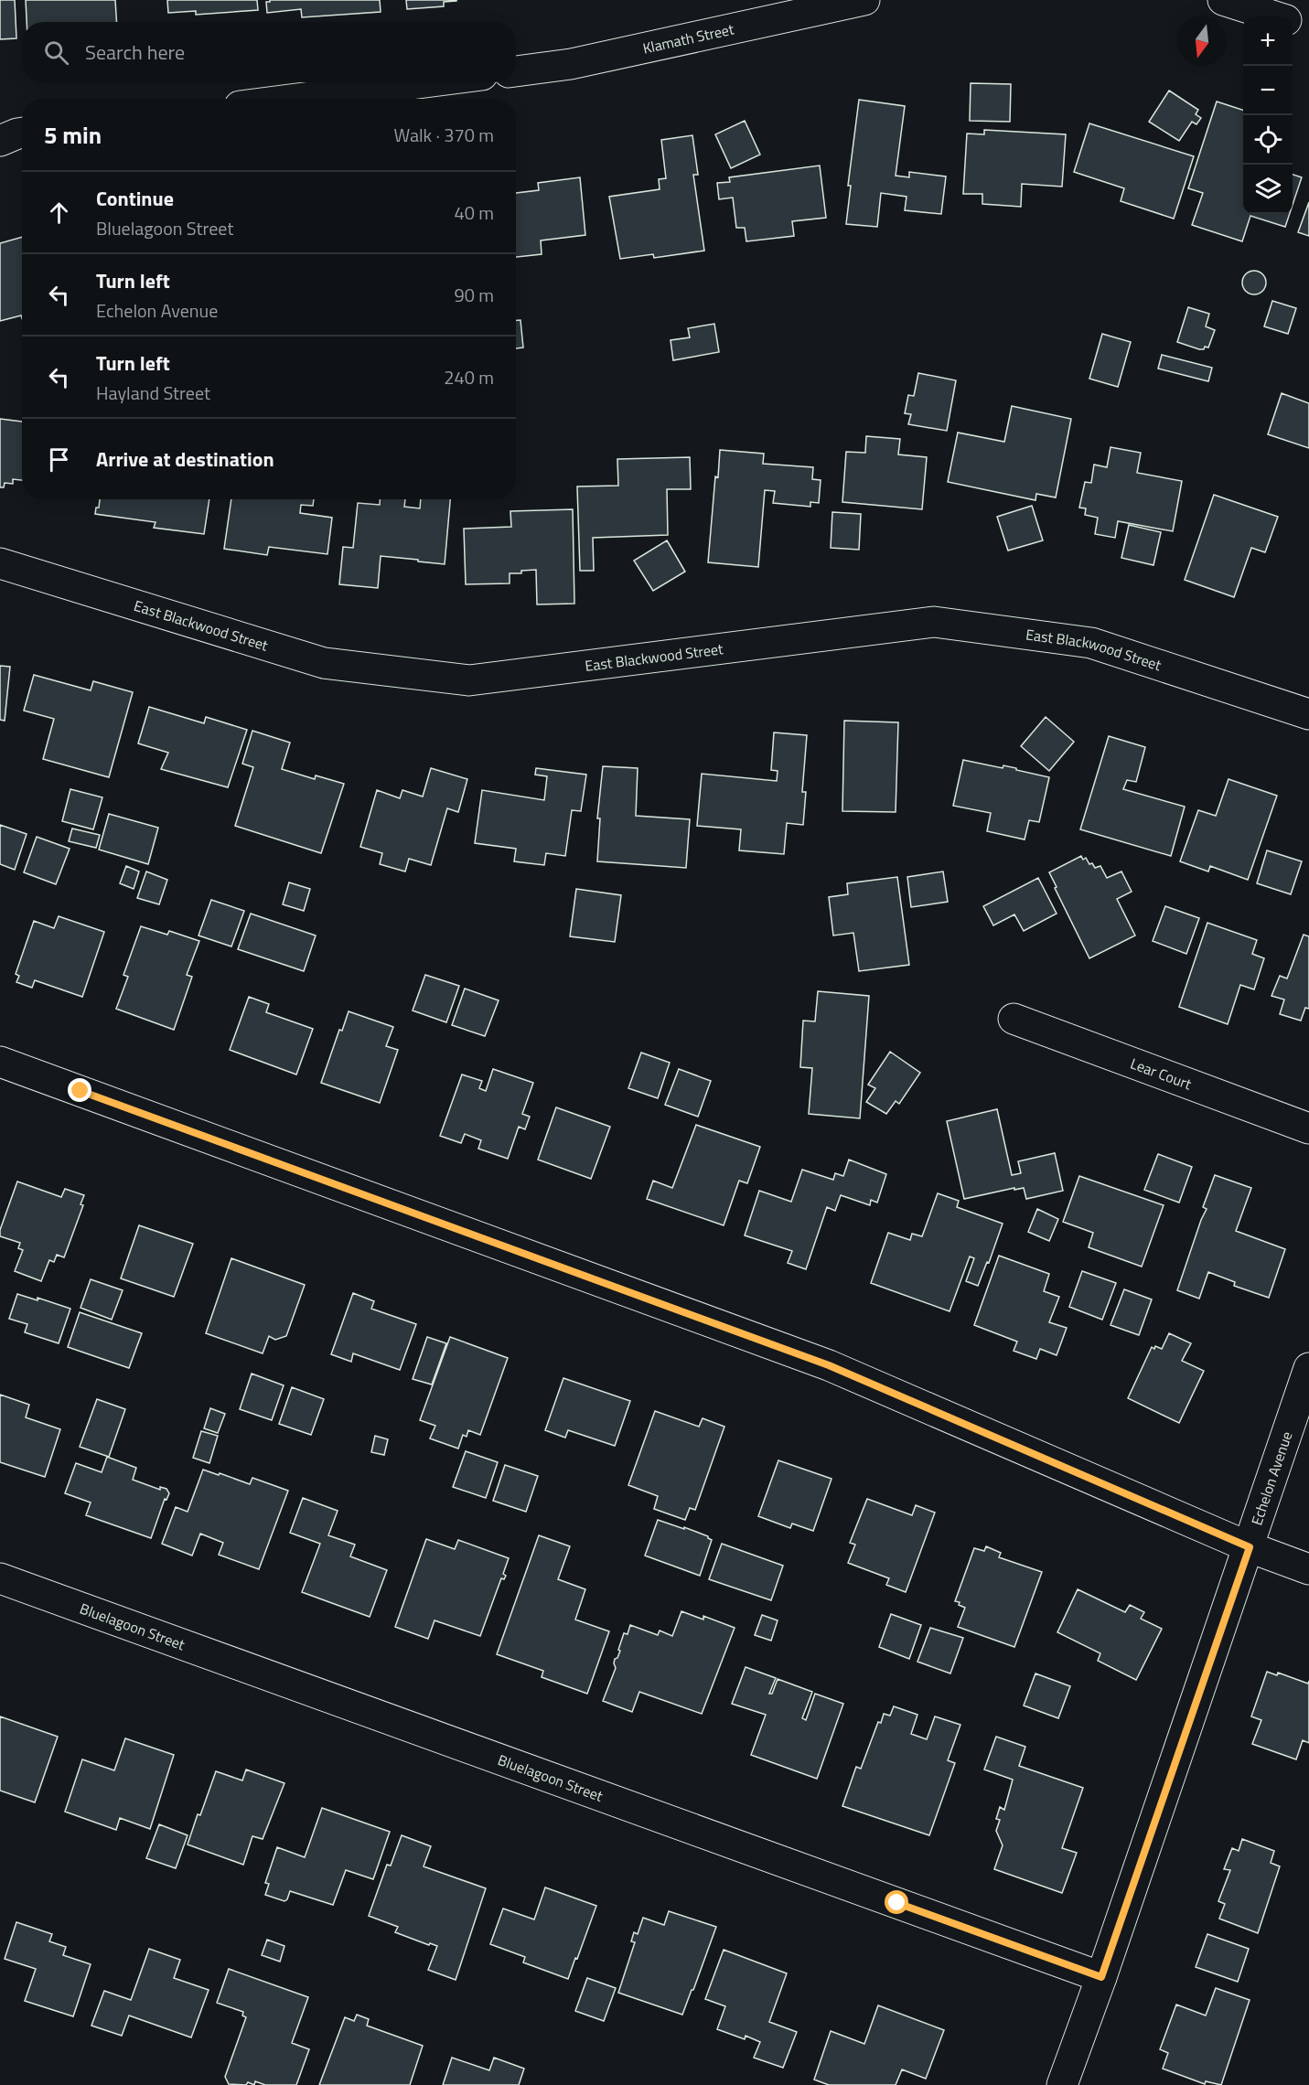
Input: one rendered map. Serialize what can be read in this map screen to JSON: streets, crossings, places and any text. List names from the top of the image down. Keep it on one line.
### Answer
{"streets":{"street":["Klamath Street","East Blackwood Street","Lear Court","Echelon Avenue","Bluelagoon Street"]},"crossings":[["Echelon Avenue","Bluelagoon Street"]],"north":"bottom","page":{"map_buttons":["+","−"],"search":"Search here","heading":["5 min","Walk · 370 m"],"list":[["Continue","Bluelagoon Street","40 m"],["Turn left","Echelon Avenue","90 m"],["Turn left","Hayland Street","240 m"],"Arrive at destination"]}}
